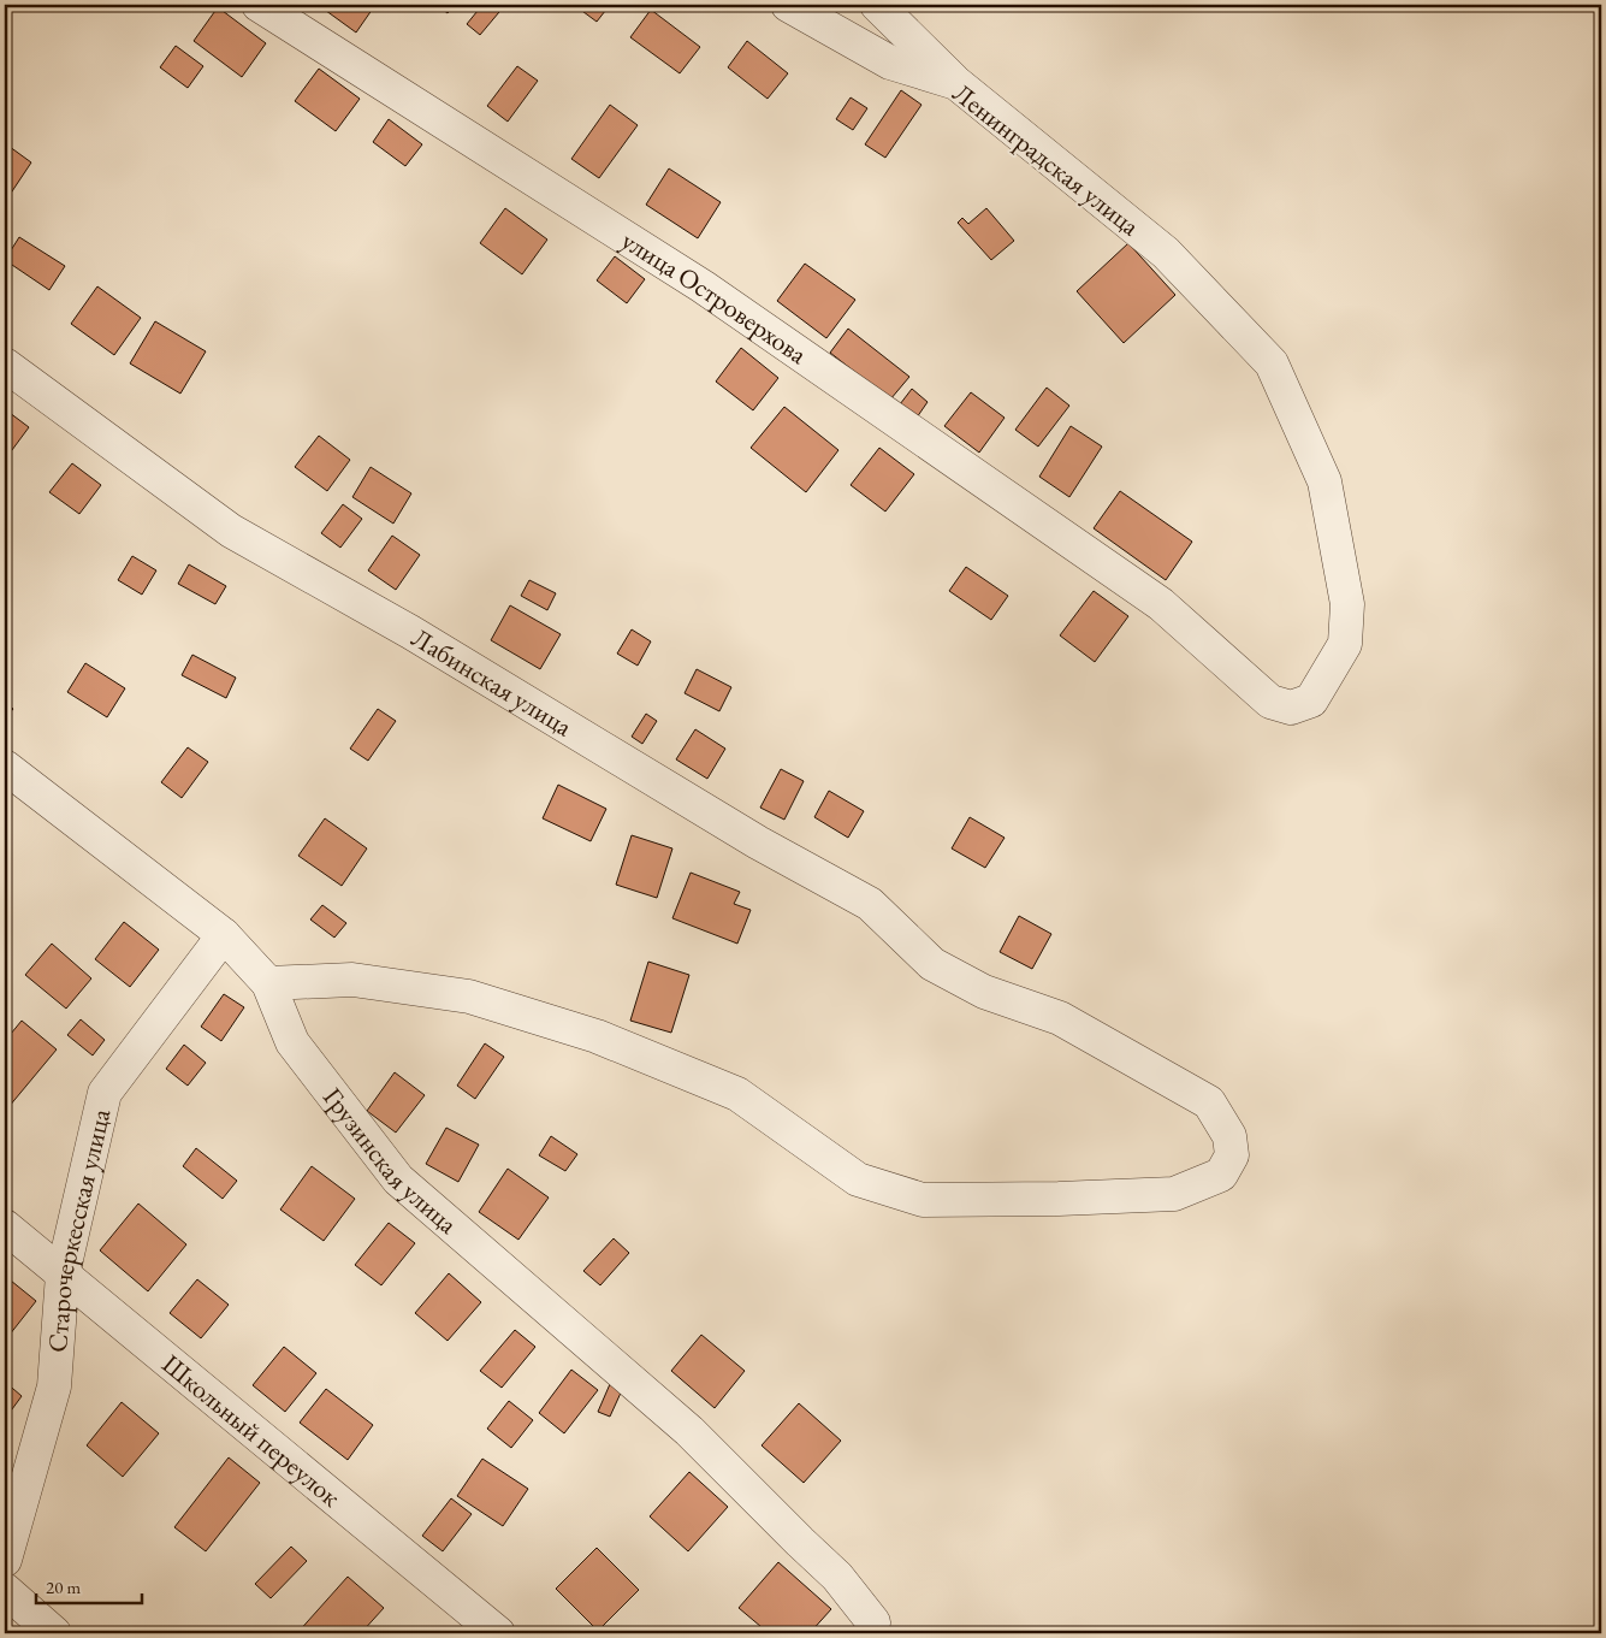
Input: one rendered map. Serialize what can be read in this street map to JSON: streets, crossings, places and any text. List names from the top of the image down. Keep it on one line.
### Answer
{"streets":{"street":["Ленинградская улица","улица Островерхова","Лабинская улица","Грузинская улица","Старочеркесская улица","Школьный переулок"]},"crossings":[["Ленинградская улица","улица Островерхова"],["Лабинская улица","Грузинская улица"],["Грузинская улица","Старочеркесская улица"],["Старочеркесская улица","Школьный переулок"]],"scale_bar":"20 m"}
